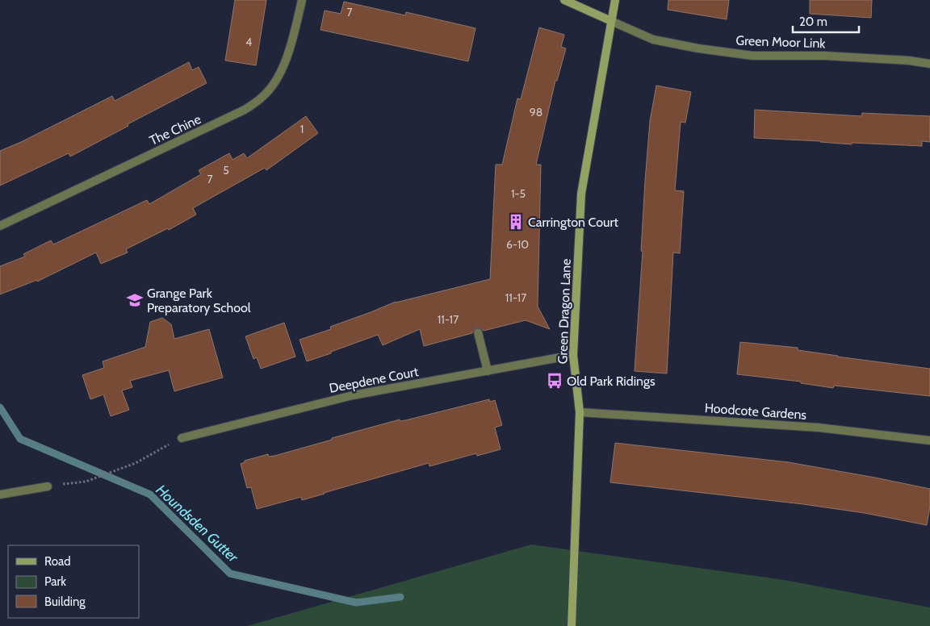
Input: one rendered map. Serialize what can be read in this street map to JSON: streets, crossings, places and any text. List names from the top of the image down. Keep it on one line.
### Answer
{"streets":{"street":["Green Moor Link","The Chine","Green Dragon Lane","Deepdene Court","Hoodcote Gardens"]},"crossings":[["Green Moor Link","Green Dragon Lane"],["Green Dragon Lane","Deepdene Court"],["Green Dragon Lane","Hoodcote Gardens"]],"water":["Houndsden Gutter"],"places":{"building":["Carrington Court"],"school or university":["Grange Park Preparatory School"],"bus stop":["Old Park Ridings"]},"house_numbers":["7","4","98","1","5","7","1-5","6-10","11-17","11-17"],"legend":["Road","Park","Building"],"scale_bar":"20 m"}
